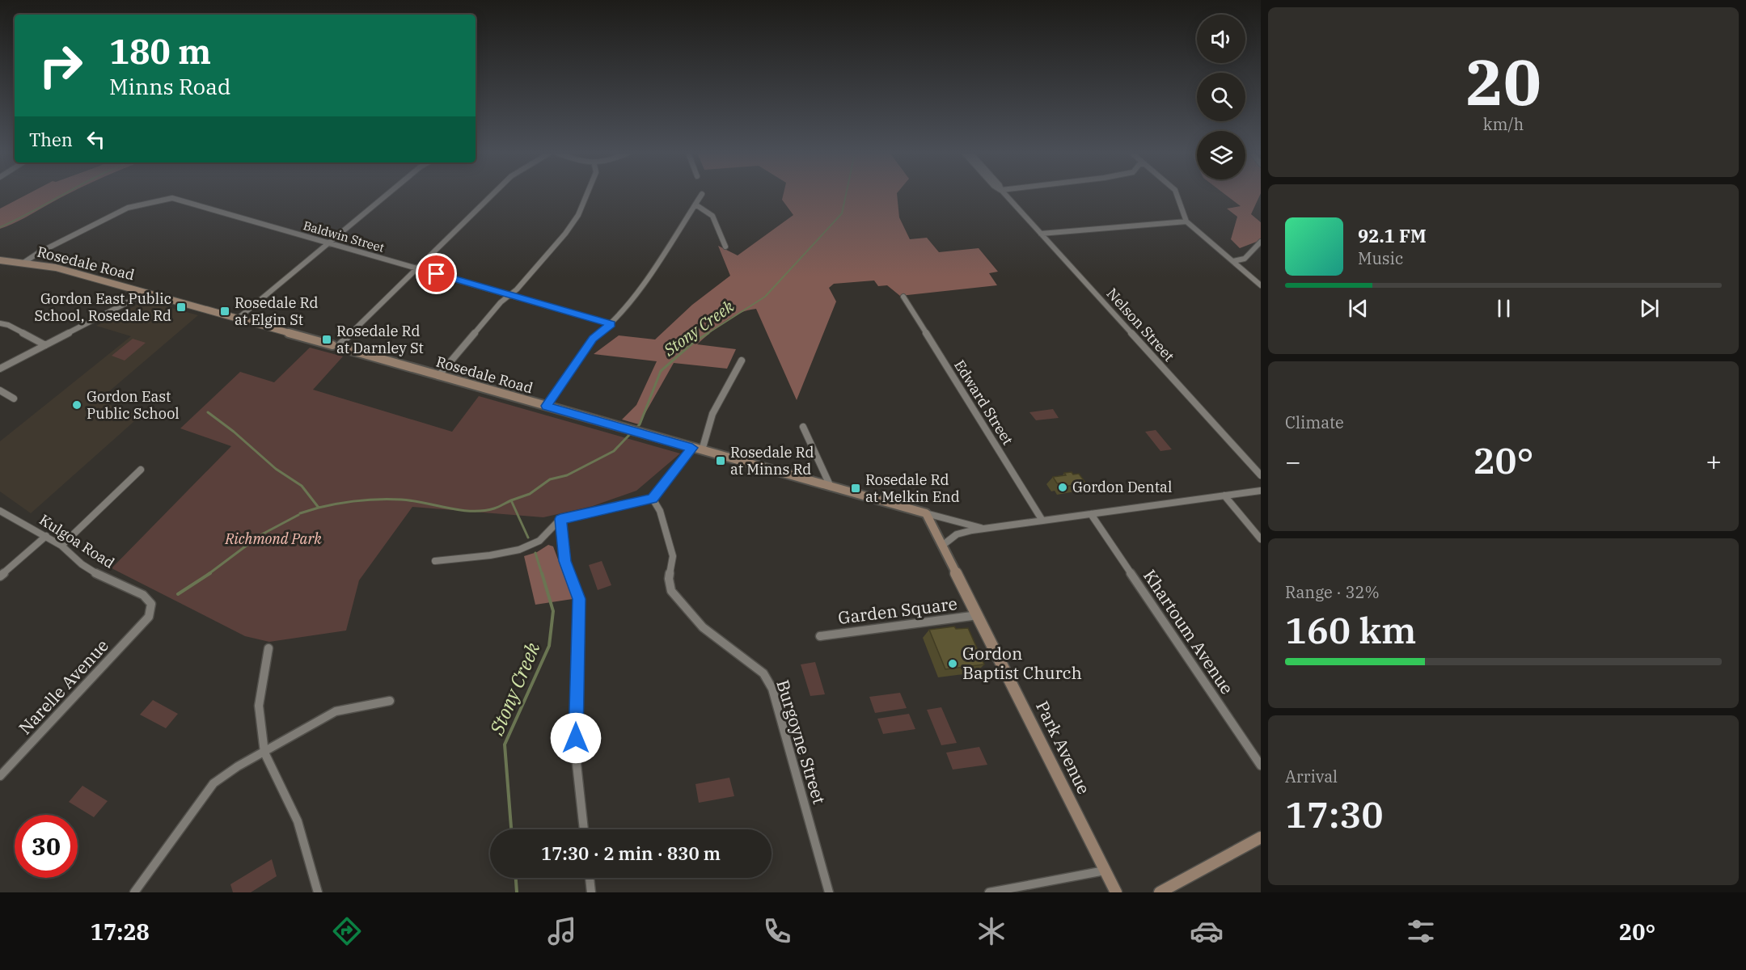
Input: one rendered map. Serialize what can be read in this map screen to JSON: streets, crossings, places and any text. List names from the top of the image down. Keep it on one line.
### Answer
{"streets":{"street":["Baldwin Street","Rosedale Road","Nelson Street","Edward Street","Kulgoa Road","Garden Square","Khartoum Avenue","Narelle Avenue","Burgoyne Street","Park Avenue"]},"crossings":[["Baldwin Street","Rosedale Road"],["Rosedale Road","Edward Street"],["Rosedale Road","Khartoum Avenue"],["Rosedale Road","Park Avenue"],["Kulgoa Road","Narelle Avenue"],["Garden Square","Park Avenue"]],"water":["Stony Creek"],"parks":["Richmond Park"],"places":{"transit":["Gordon East Public School, Rosedale Rd","Rosedale Rd at Elgin St","Rosedale Rd at Darnley St","Rosedale Rd at Minns Rd","Rosedale Rd at Melkin End"],"other":["Gordon East Public School","Gordon Dental","Gordon Baptist Church"]},"page":{"tile":[["20","km/h"],"Climate",["Range · 32%","160 km"],["Arrival","17:30"]],"turn":["180 m","Minns Road"],"then":"Then","song":["92.1 FM","Music"],"heat":["−","20°","+"],"limit":"30","trip":"17:30 · 2 min · 830 m","tabs":["17:28","20°"]}}
